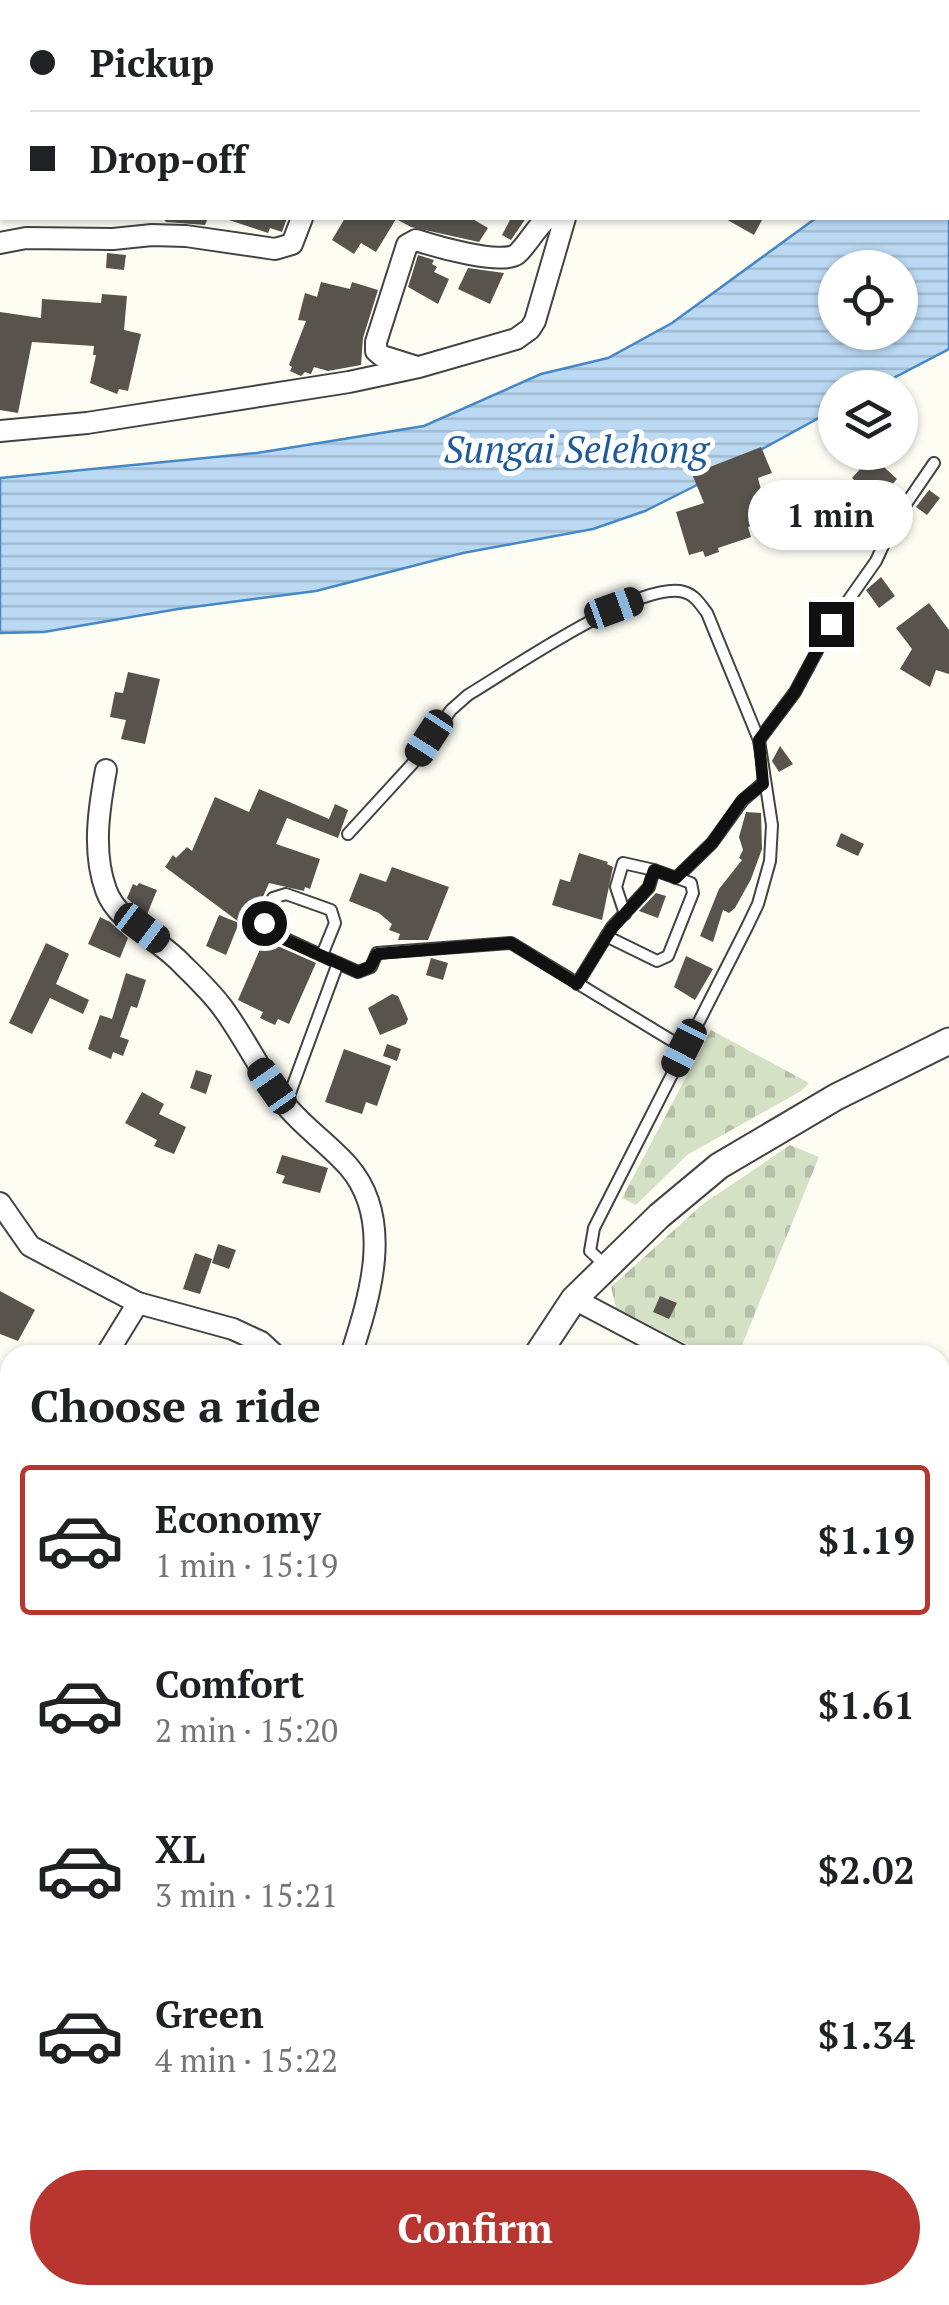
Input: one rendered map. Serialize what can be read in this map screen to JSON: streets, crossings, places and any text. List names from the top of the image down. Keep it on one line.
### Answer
{"water":["Sungai Selehong"],"page":{"banner":["Pickup","Drop-off"],"bubble":"1 min","heading":"Choose a ride","list":[{"name":"Economy","note":"1 min · 15:19","value":"$1.19"},{"name":"Comfort","note":"2 min · 15:20","value":"$1.61"},{"name":"XL","note":"3 min · 15:21","value":"$2.02"},{"name":"Green","note":"4 min · 15:22","value":"$1.34"}],"buttons":"Confirm"}}
